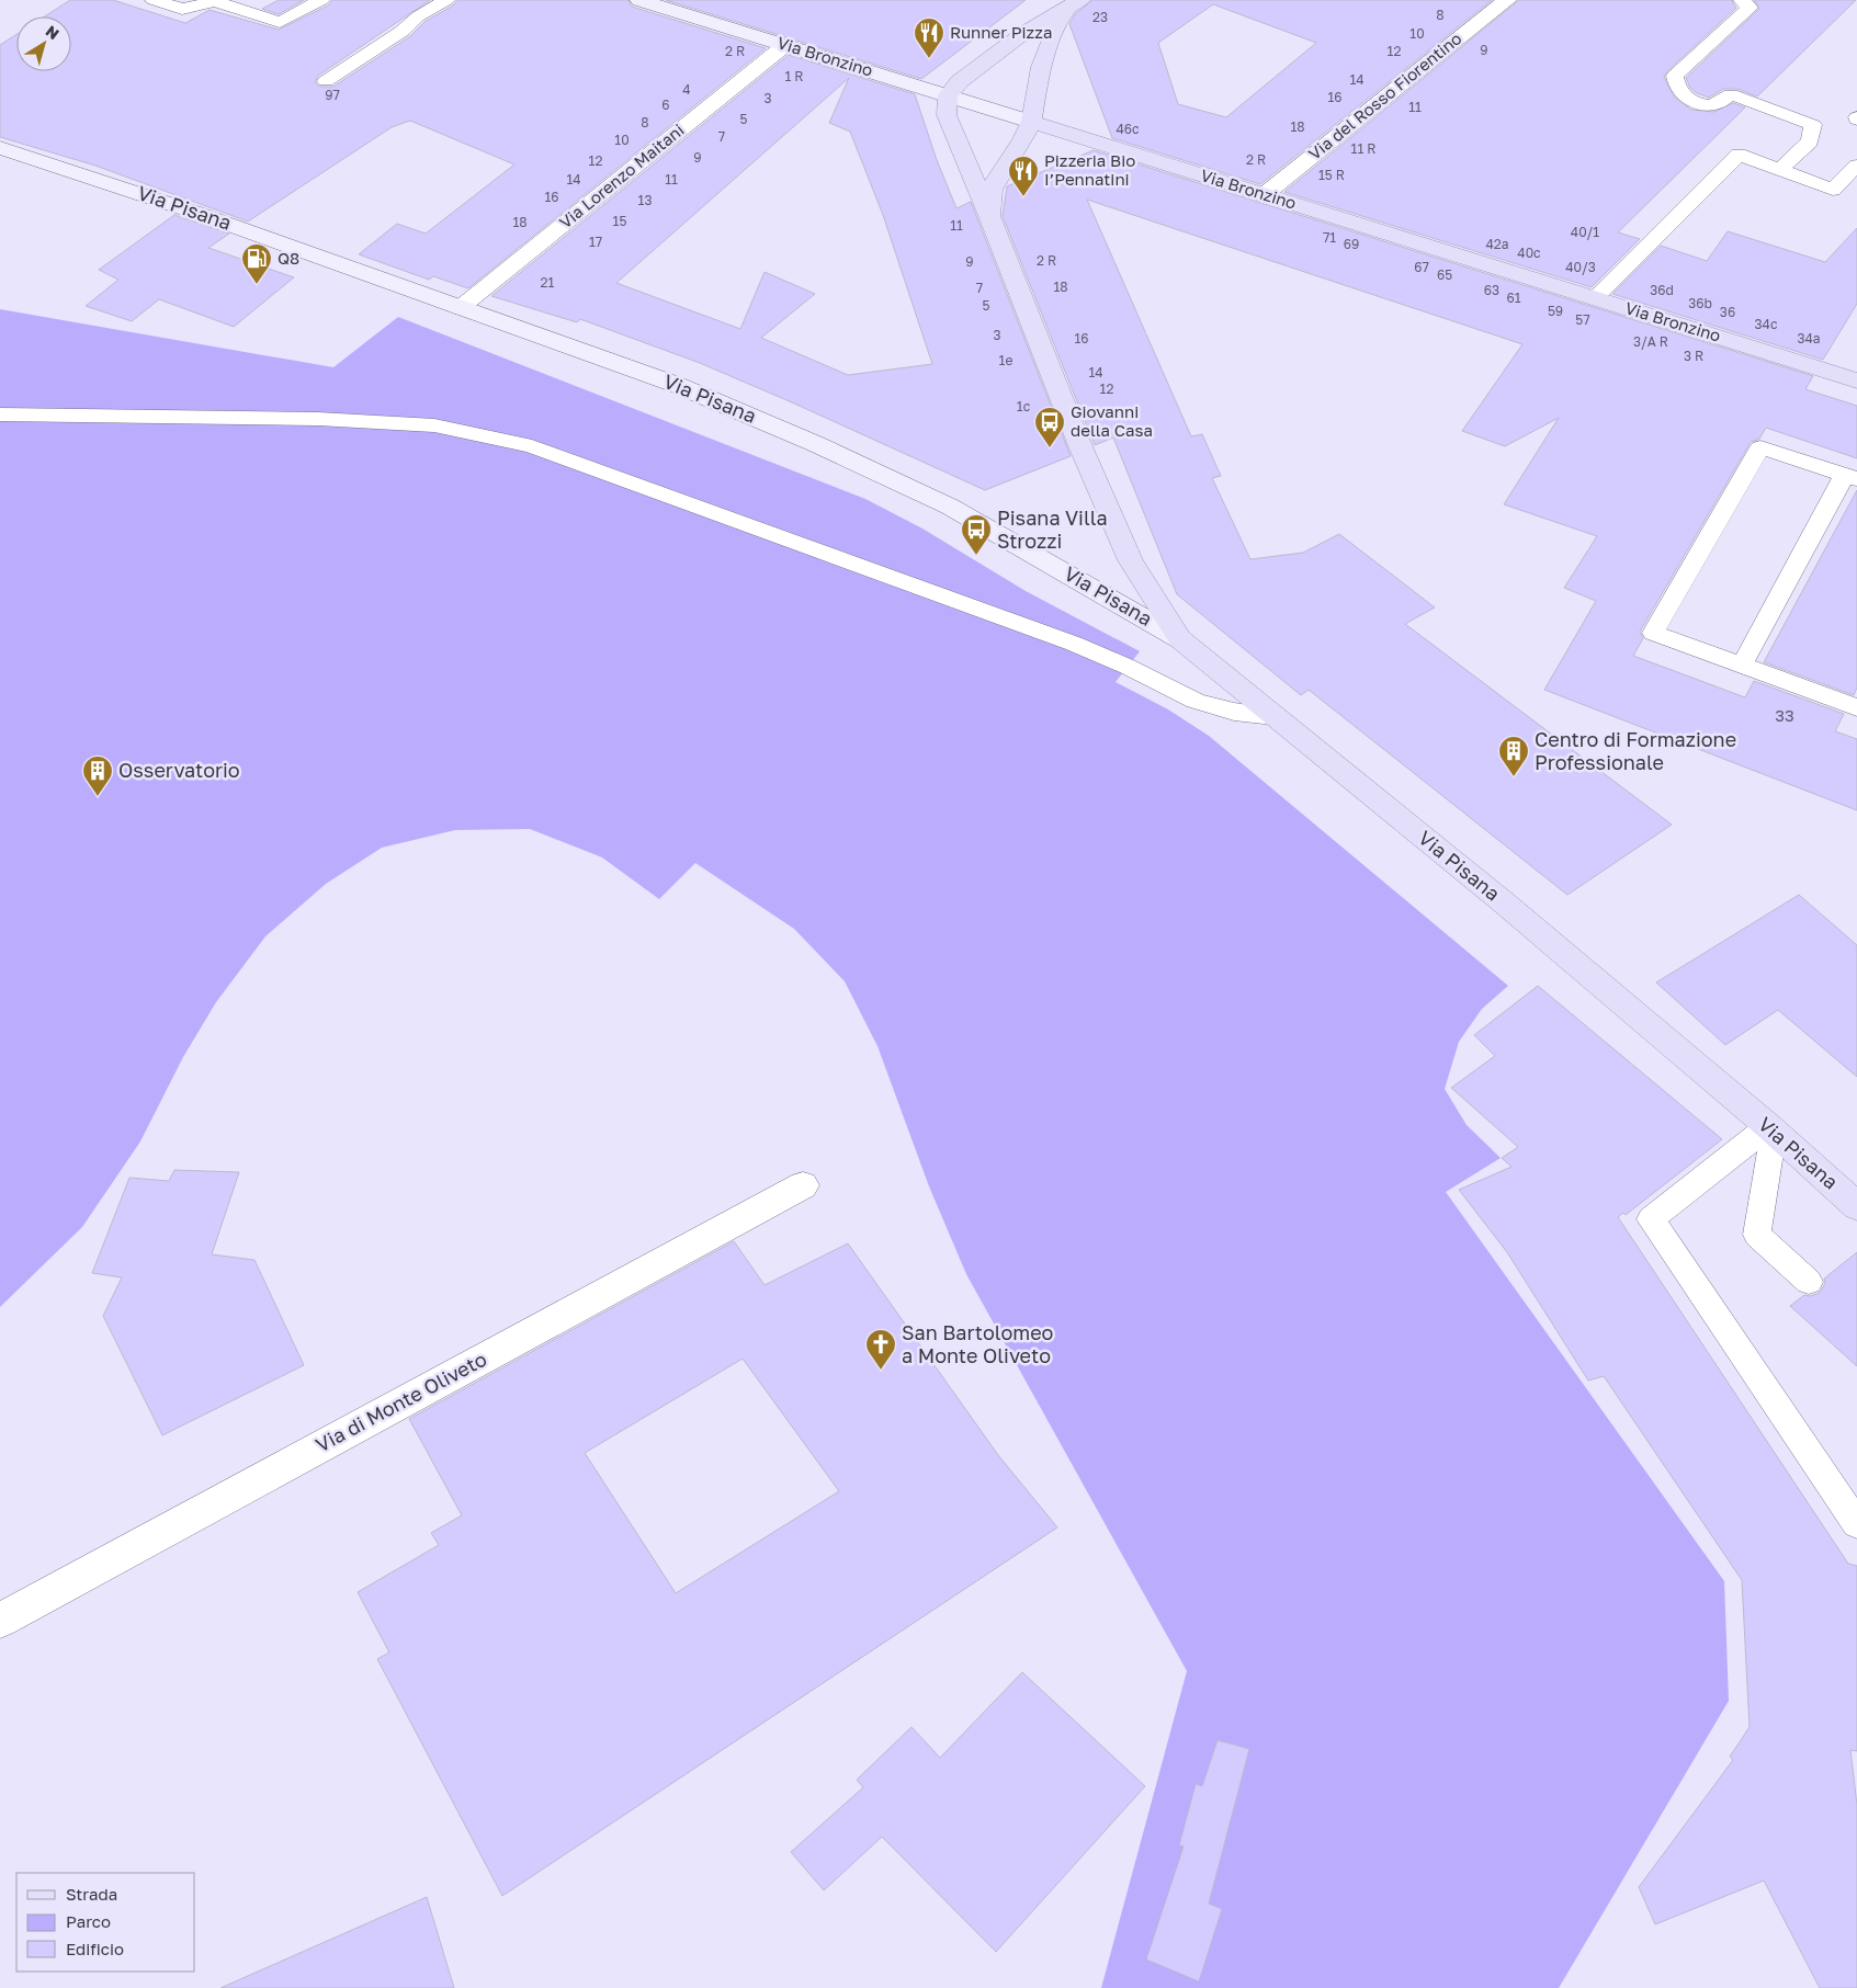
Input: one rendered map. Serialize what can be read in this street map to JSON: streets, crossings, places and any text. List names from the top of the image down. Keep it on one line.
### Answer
{"streets":{"main road":["Via Bronzino","Via Pisana"],"street":["Via del Rosso Fiorentino","Via Lorenzo Maitani","Via di Monte Oliveto"]},"crossings":[["Via Bronzino","Via del Rosso Fiorentino"],["Via Bronzino","Via Lorenzo Maitani"],["Via Lorenzo Maitani","Via Pisana"]],"places":{"restaurant":["Runner Pizza","Pizzeria Bio I’Pennatini"],"fuel station":["Q8"],"bus stop":["Giovanni della Casa","Pisana Villa Strozzi"],"building":["Centro di Formazione Professionale","Osservatorio"],"church":["San Bartolomeo a Monte Oliveto"]},"house_numbers":["8","23","10","9","2 R","12","1 R","14","4","97","16","3","6","11","5","8","18","46c","7","10","11 R","9","2 R","12","15 R","14","11","16","13","15","18","11","40/1","71","17","69","42a","40c","2 R","9","67","40/3","65","21","18","7","63","36d","61","36b","5","59","36","57","34c","3","16","34a","3/A R","3 R","1e","14","12","1c","33"],"legend":["Strada","Parco","Edificio"],"north":"top right"}
